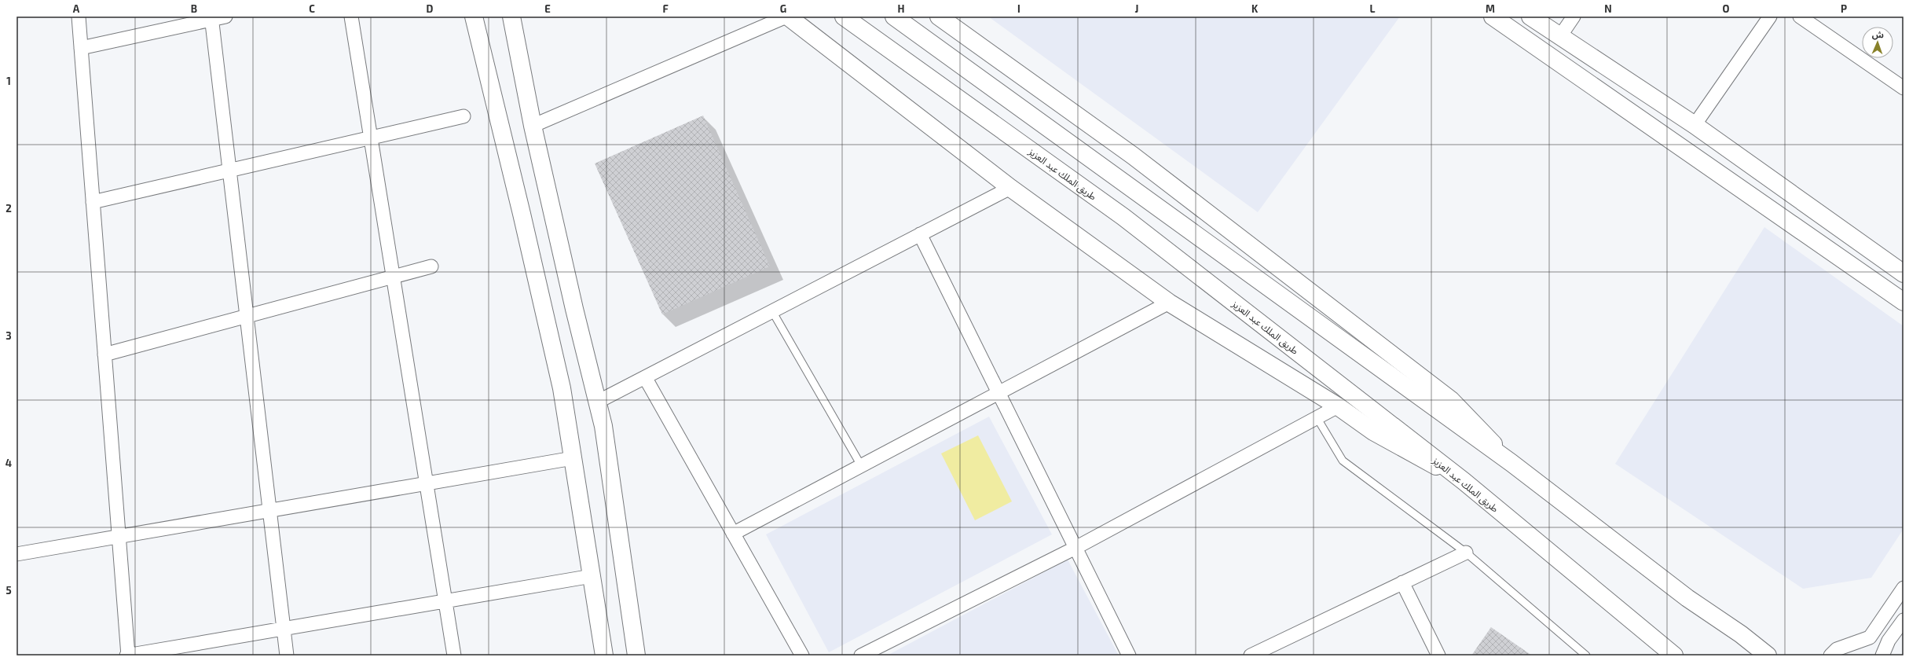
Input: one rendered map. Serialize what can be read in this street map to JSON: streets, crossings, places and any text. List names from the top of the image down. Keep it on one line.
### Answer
{"streets":{"street":["طريق الملك عبد العزيز"]},"north":"top","grid":{"columns":["A","B","C","D","E","F","G","H","I","J","K","L","M","N","O","P"],"rows":["1","2","3","4","5"]}}
